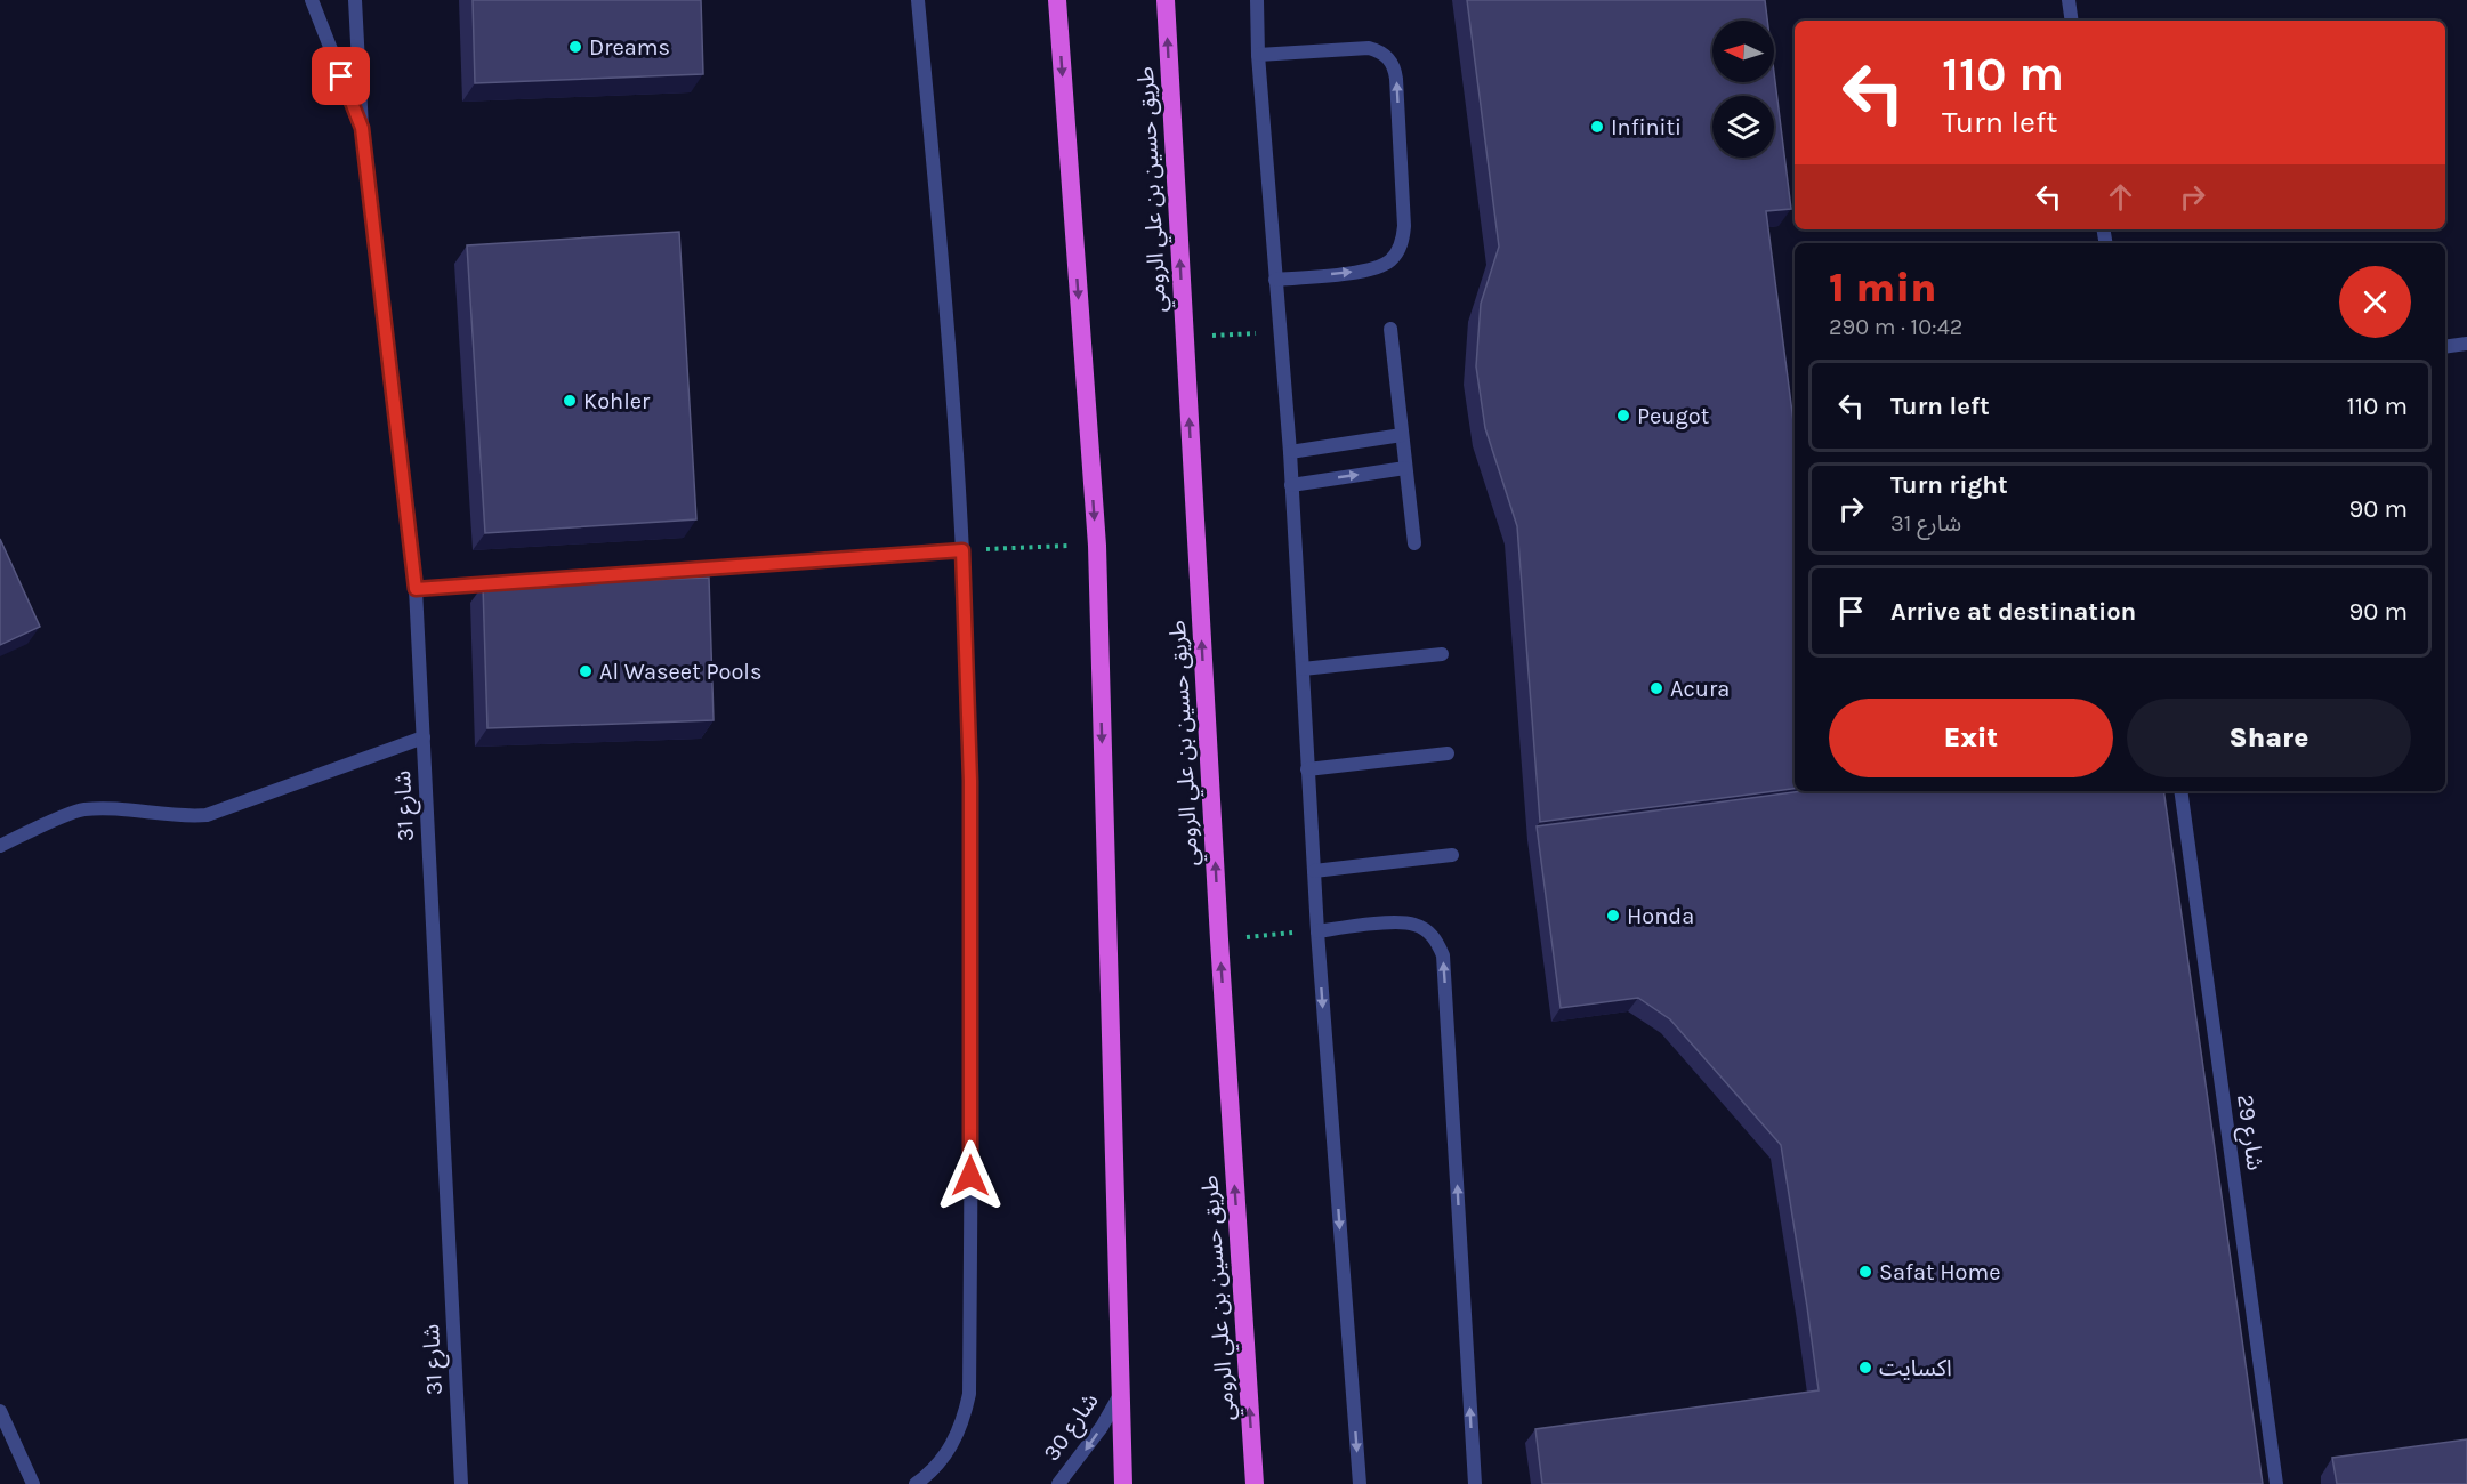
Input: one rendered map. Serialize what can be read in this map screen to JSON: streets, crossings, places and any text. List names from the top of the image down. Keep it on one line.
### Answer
{"streets":{"highway":["طريق حسين بن علي الرومي"],"street":["شارع 31","شارع 29","شارع 30"]},"one_way":["شارع 30"],"places":["Dreams","Infiniti","Kohler","Peugot","Al Waseet Pools","Acura","Honda","Safat Home","اكسايت"],"north":"left","page":{"turn":["110 m","Turn left"],"heading":["1 min","290 m · 10:42"],"list":[{"name":"Turn left","value":"110 m"},{"name":"Turn right","note":"شارع 31","value":"90 m"},{"name":"Arrive at destination","value":"90 m"}],"buttons":["Exit","Share"]}}
